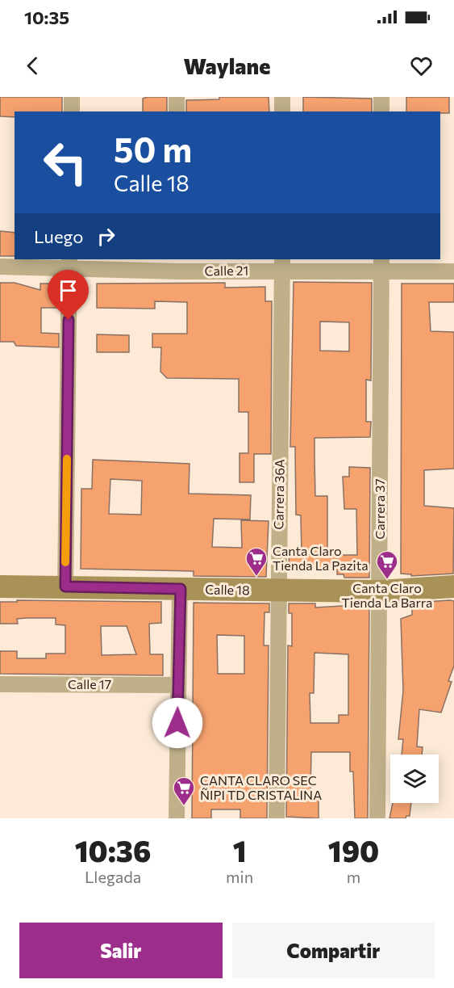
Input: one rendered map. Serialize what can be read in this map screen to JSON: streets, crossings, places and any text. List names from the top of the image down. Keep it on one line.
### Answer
{"streets":{"street":["Calle 21","Carrera 36A","Carrera 37","Calle 18","Calle 17"]},"crossings":[["Calle 21","Carrera 36A"],["Calle 21","Carrera 37"],["Carrera 36A","Calle 18"],["Carrera 37","Calle 18"]],"places":{"supermarket":["Canta Claro Tienda La Pazita","Canta Claro Tienda La Barra","CANTA CLARO SEC ÑIPI TD CRISTALINA"]},"page":{"status":"10:35","header":"Waylane","turn":["50 m","Calle 18"],"then":"Luego","eta":["10:36","Llegada","1","min","190","m"],"buttons":["Salir","Compartir"]}}
